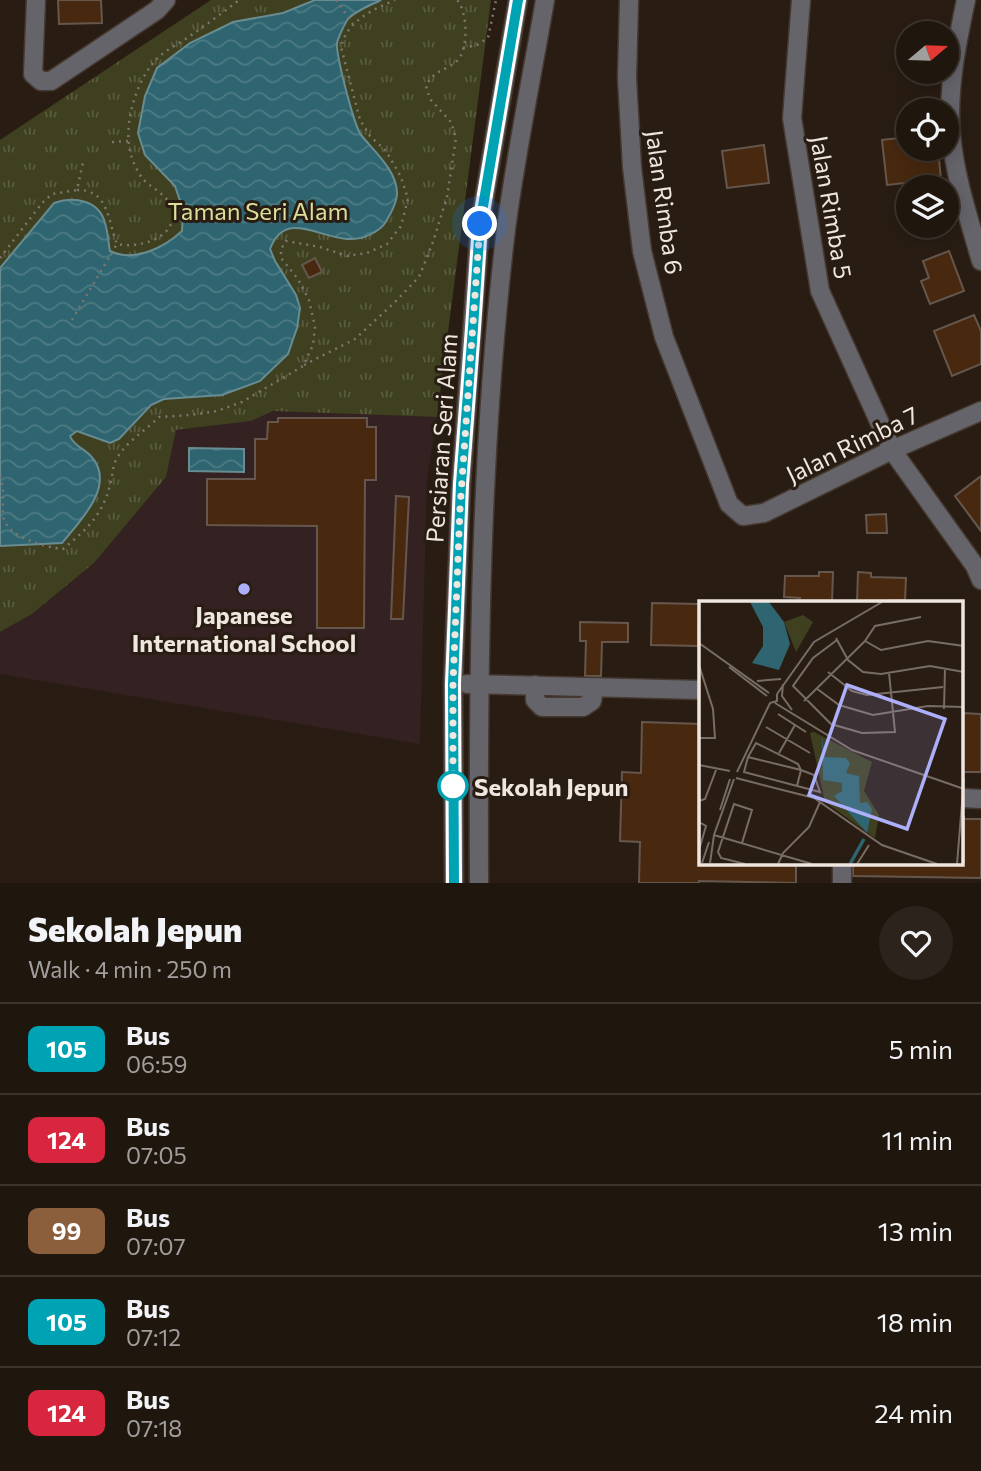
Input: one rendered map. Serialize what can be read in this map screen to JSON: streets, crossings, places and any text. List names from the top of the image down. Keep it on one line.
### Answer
{"streets":{"street":["Jalan Rimba 6","Jalan Rimba 5","Persiaran Seri Alam","Jalan Rimba 7"]},"crossings":[["Jalan Rimba 6","Jalan Rimba 7"],["Jalan Rimba 5","Jalan Rimba 7"]],"parks":["Taman Seri Alam"],"places":["Japanese International School","Sekolah Jepun"],"lines":["bus line 105"],"north":"right","page":{"heading":["Sekolah Jepun","Walk · 4 min · 250 m"],"list":[{"mark":"105","name":"Bus","note":"06:59","value":"5 min"},{"mark":"124","name":"Bus","note":"07:05","value":"11 min"},{"mark":"99","name":"Bus","note":"07:07","value":"13 min"},{"mark":"105","name":"Bus","note":"07:12","value":"18 min"},{"mark":"124","name":"Bus","note":"07:18","value":"24 min"}]}}
